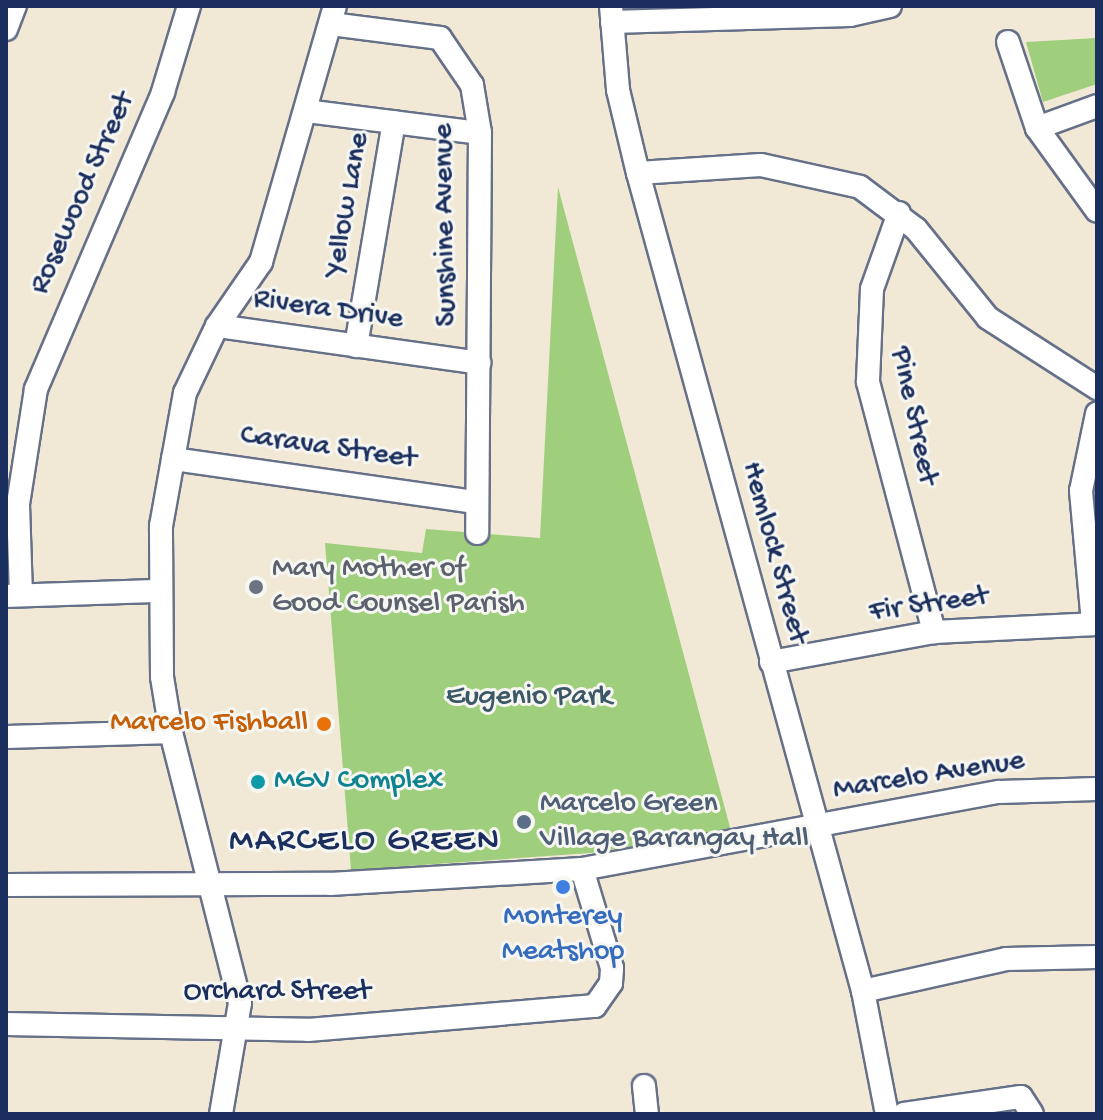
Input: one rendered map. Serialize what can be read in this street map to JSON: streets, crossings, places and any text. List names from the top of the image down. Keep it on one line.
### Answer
{"streets":{"street":["Rosewood Street","Yellow Lane","Sunshine Avenue","Rivera Drive","Pine Street","Carava Street","Hemlock Street","Fir Street","Marcelo Avenue","Orchard Street"]},"crossings":[["Yellow Lane","Rivera Drive"],["Sunshine Avenue","Rivera Drive"],["Sunshine Avenue","Carava Street"],["Pine Street","Fir Street"],["Hemlock Street","Fir Street"],["Hemlock Street","Marcelo Avenue"],["Marcelo Avenue","Orchard Street"]],"districts":["MARCELO GREEN"],"parks":["Eugenio Park"],"places":["Mary Mother of Good Counsel Parish","Marcelo Fishball","MGV Complex","Marcelo Green Village Barangay Hall","Monterey Meatshop"]}
